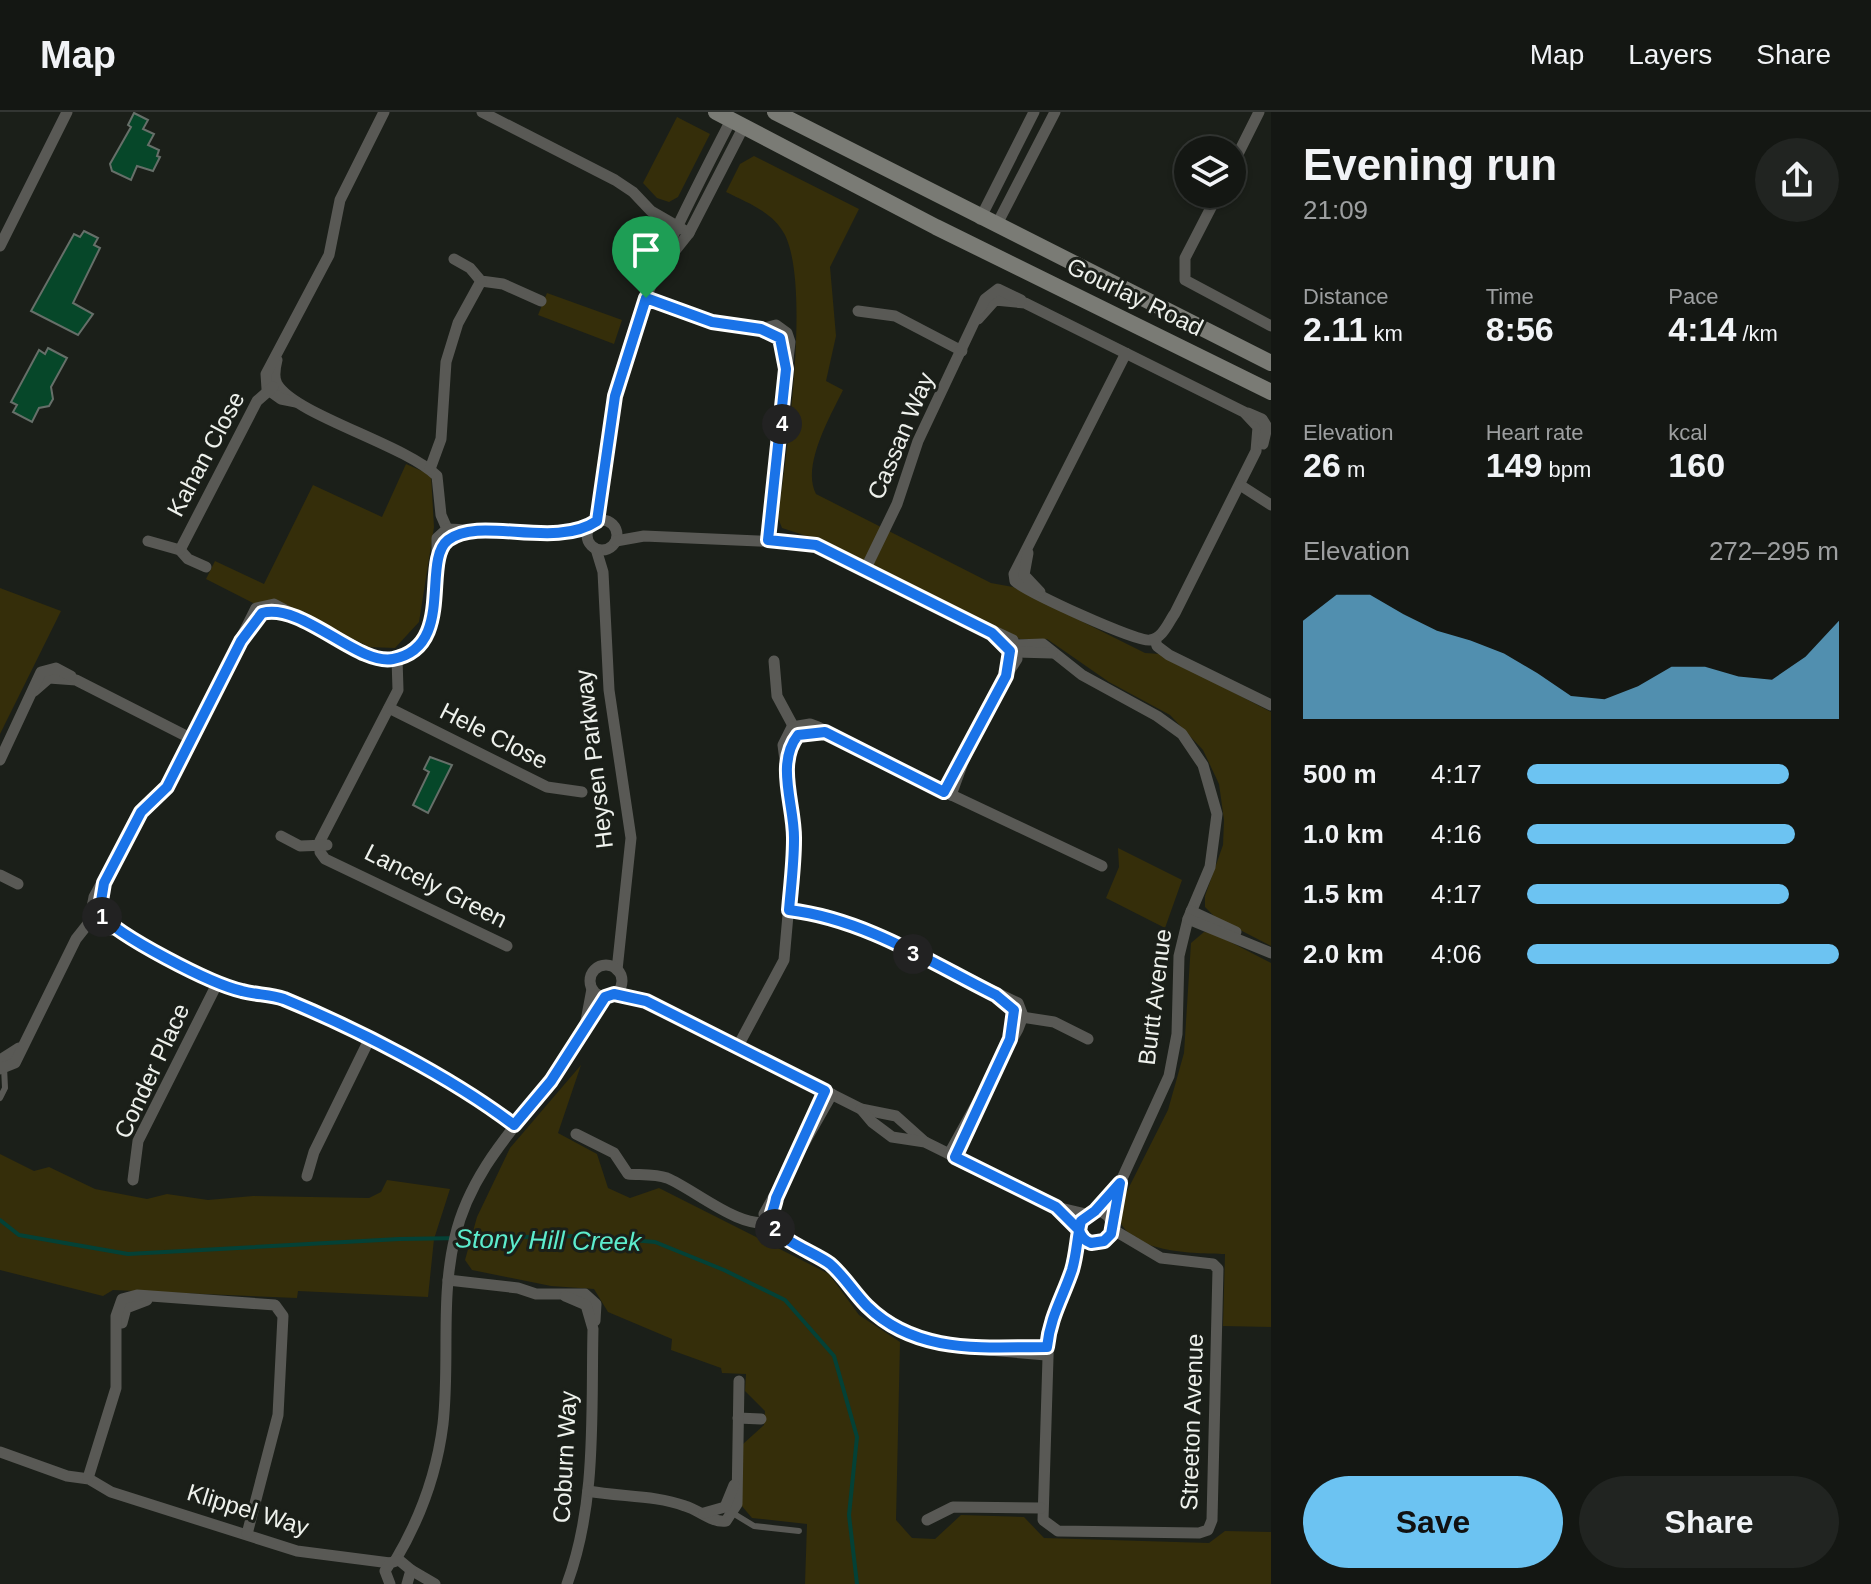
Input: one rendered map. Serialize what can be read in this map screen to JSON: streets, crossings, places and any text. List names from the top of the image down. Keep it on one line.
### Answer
{"streets":{"main road":["Gourlay Road"],"street":["Cassan Way","Kahan Close","Hele Close","Heysen Parkway","Lancely Green","Burtt Avenue","Conder Place","Streeton Avenue","Coburn Way","Klippel Way"]},"crossings":[["Burtt Avenue","Streeton Avenue"]],"water":["Stony Hill Creek"],"page":{"header":"Map","nav":["Map","Layers","Share"],"heading":["Evening run","21:09"],"stats":[["Distance","2.11 km"],["Time","8:56"],["Pace","4:14 /km"],["Elevation","26 m"],["Heart rate","149 bpm"],["kcal","160"]],"pins":["4","1","3","2"],"chart":["Elevation","272–295 m"],"list":[{"name":"500 m","note":"4:17"},{"name":"1.0 km","note":"4:16"},{"name":"1.5 km","note":"4:17"},{"name":"2.0 km","note":"4:06"}],"buttons":["Save","Share"]}}
